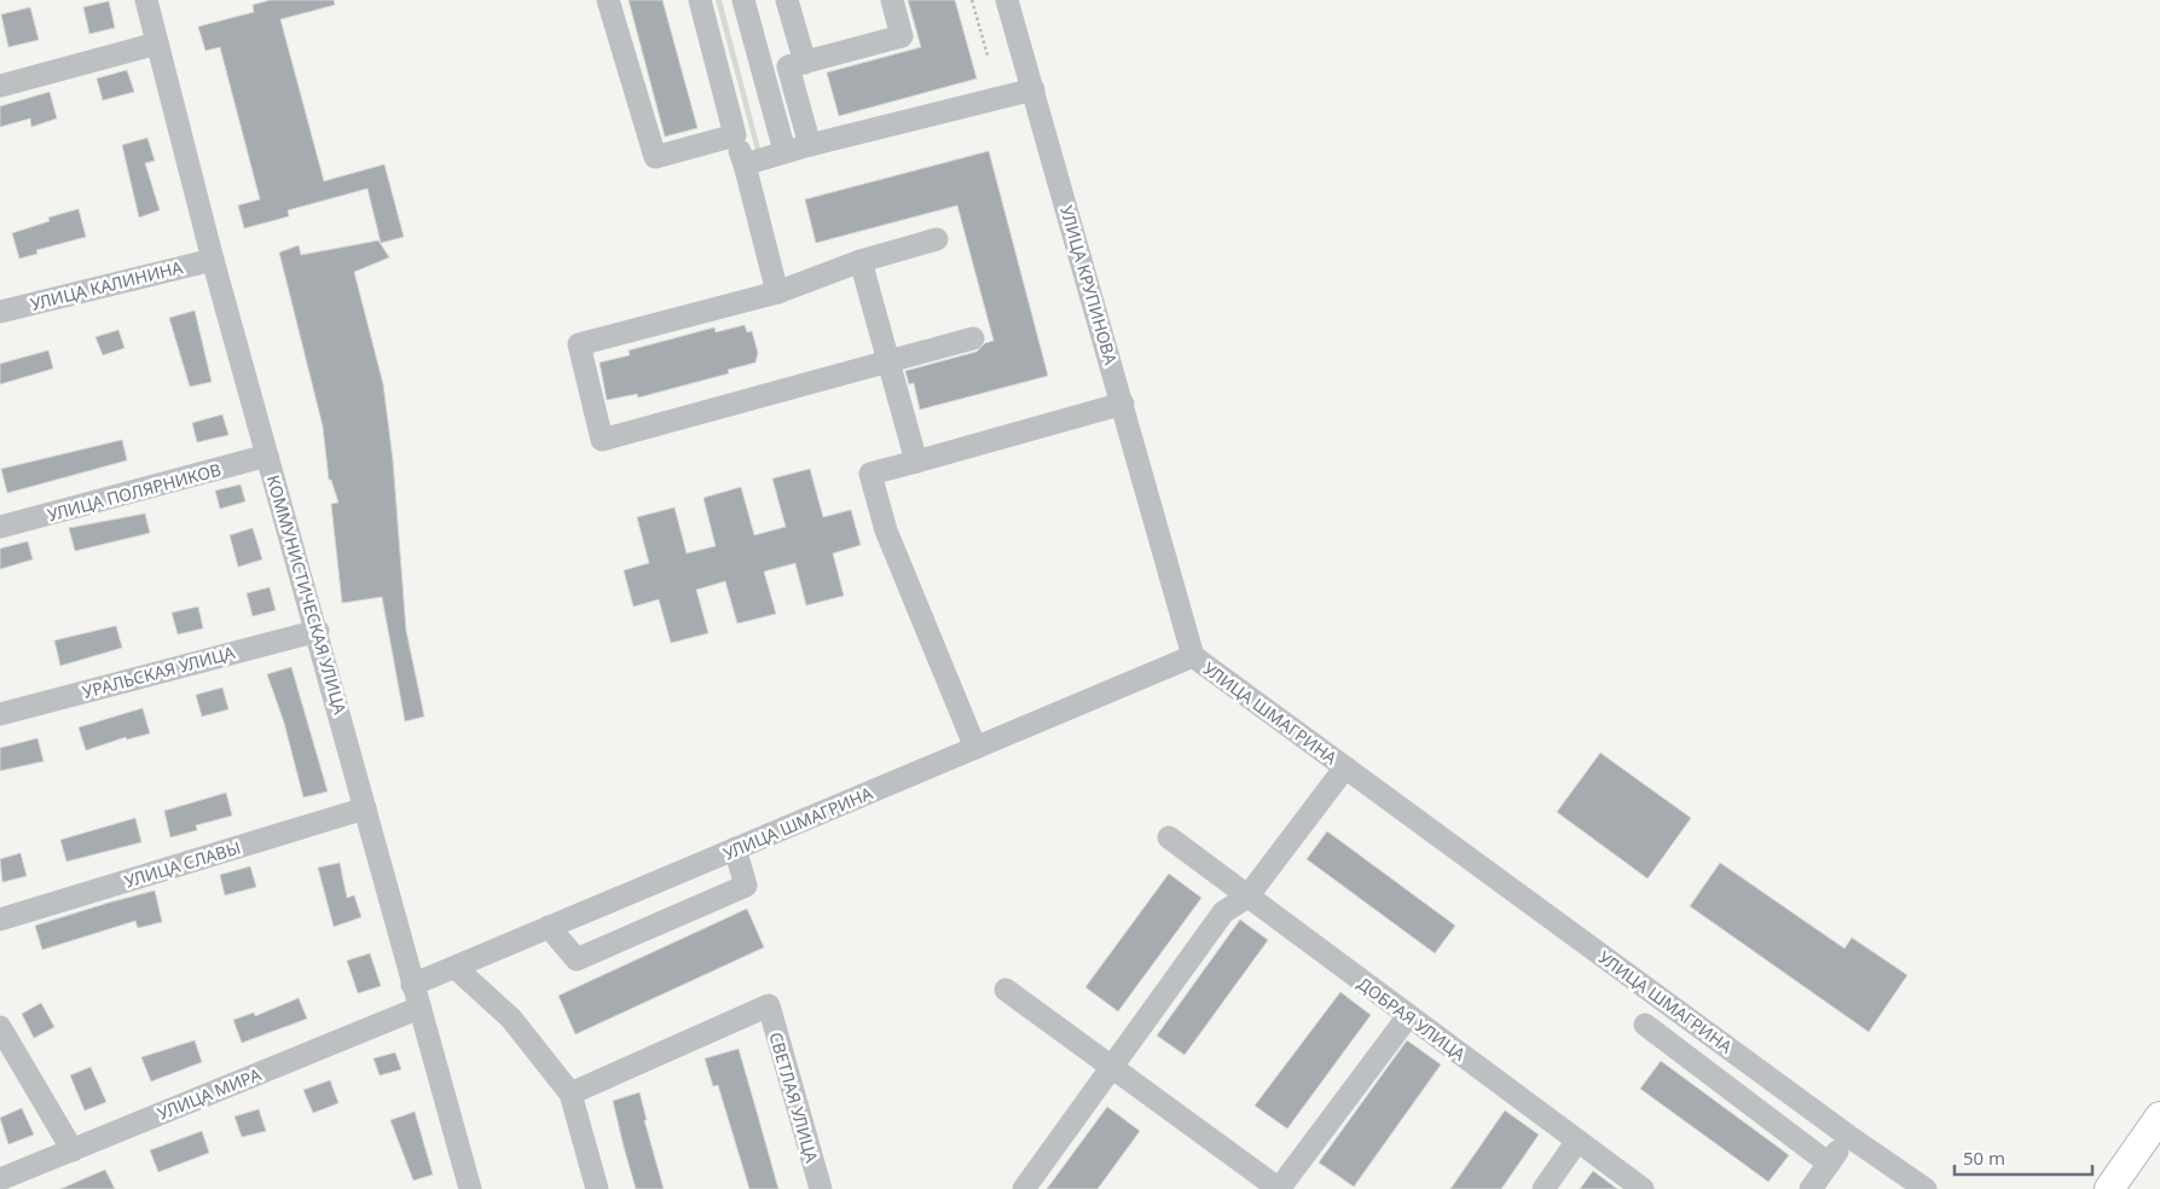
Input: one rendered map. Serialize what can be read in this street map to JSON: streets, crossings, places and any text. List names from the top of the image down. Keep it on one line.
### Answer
{"streets":{"street":["УЛИЦА КАЛИНИНА","УЛИЦА КРУПИНОВА","УЛИЦА ПОЛЯРНИКОВ","КОММУНИСТИЧЕСКАЯ УЛИЦА","УРАЛЬСКАЯ УЛИЦА","УЛИЦА ШМАГРИНА","УЛИЦА СЛАВЫ","ДОБРАЯ УЛИЦА","УЛИЦА МИРА","СВЕТЛАЯ УЛИЦА"]},"crossings":[["УЛИЦА КАЛИНИНА","КОММУНИСТИЧЕСКАЯ УЛИЦА"],["УЛИЦА КРУПИНОВА","УЛИЦА ШМАГРИНА"],["УЛИЦА ПОЛЯРНИКОВ","КОММУНИСТИЧЕСКАЯ УЛИЦА"],["КОММУНИСТИЧЕСКАЯ УЛИЦА","УРАЛЬСКАЯ УЛИЦА"],["КОММУНИСТИЧЕСКАЯ УЛИЦА","УЛИЦА ШМАГРИНА"],["КОММУНИСТИЧЕСКАЯ УЛИЦА","УЛИЦА СЛАВЫ"],["КОММУНИСТИЧЕСКАЯ УЛИЦА","УЛИЦА МИРА"]],"scale_bar":"50 m"}
